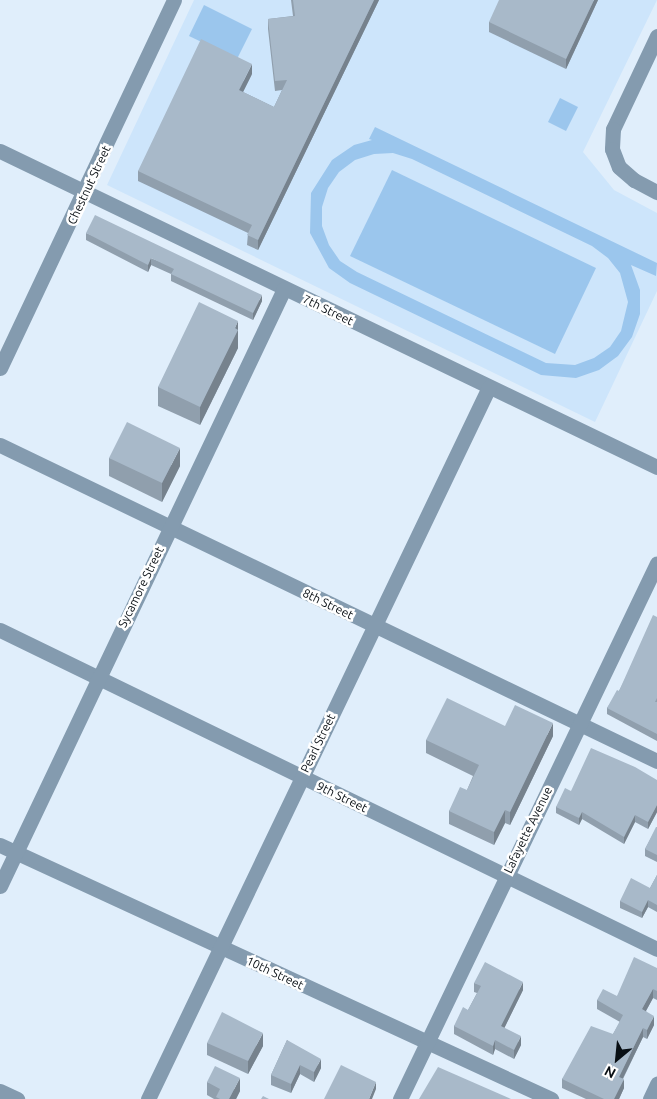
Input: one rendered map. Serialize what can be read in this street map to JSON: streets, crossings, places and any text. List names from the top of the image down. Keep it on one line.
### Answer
{"streets":{"street":["Chestnut Street","7th Street","Sycamore Street","8th Street","Pearl Street","9th Street","Lafayette Avenue","10th Street"]},"crossings":[["Chestnut Street","7th Street"],["7th Street","Sycamore Street"],["7th Street","Pearl Street"],["Sycamore Street","8th Street"],["Sycamore Street","9th Street"],["Sycamore Street","10th Street"],["8th Street","Pearl Street"],["8th Street","Lafayette Avenue"],["Pearl Street","9th Street"],["Pearl Street","10th Street"],["9th Street","Lafayette Avenue"],["Lafayette Avenue","10th Street"]],"north":"bottom left"}
